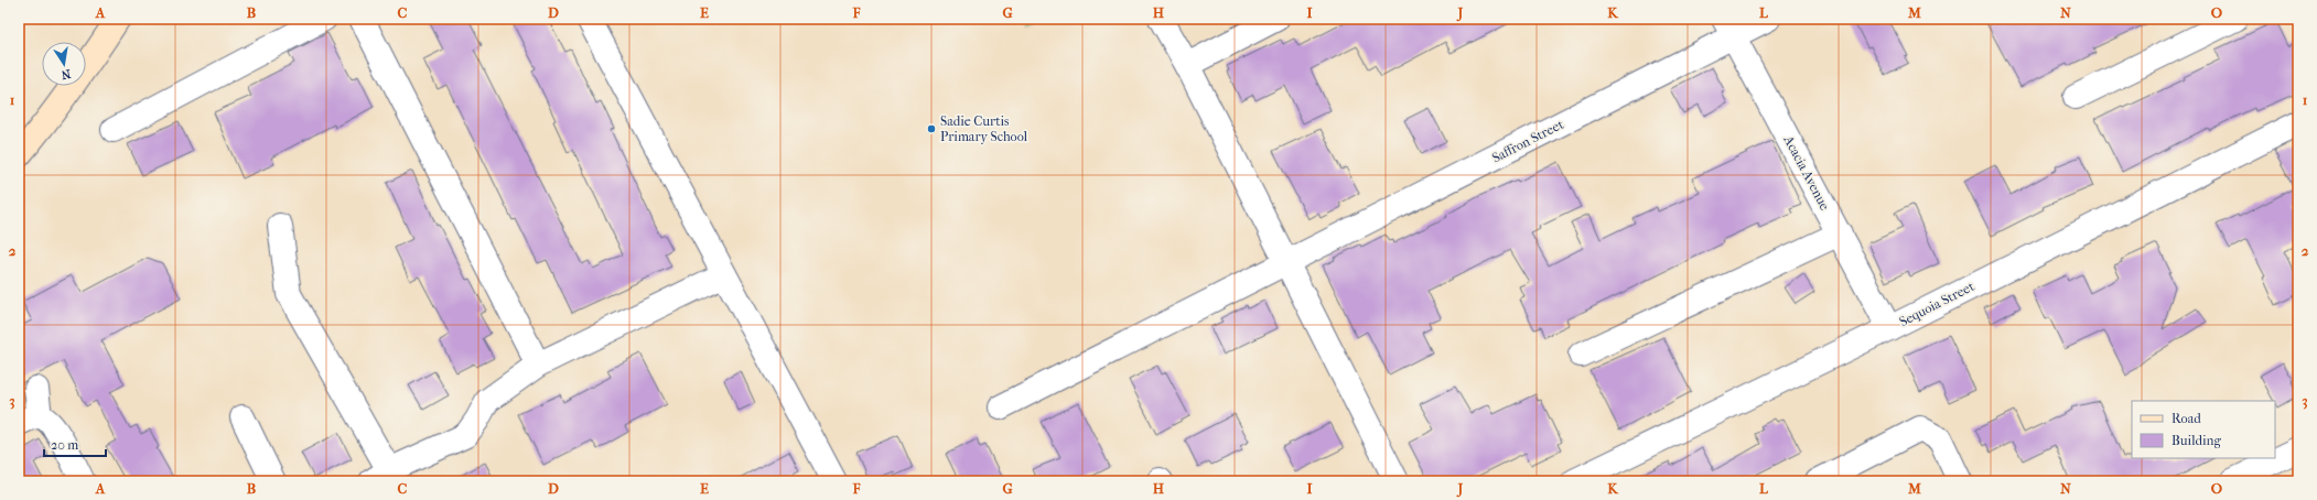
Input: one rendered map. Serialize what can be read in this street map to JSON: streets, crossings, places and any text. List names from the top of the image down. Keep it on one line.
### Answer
{"streets":{"street":["Saffron Street","Acacia Avenue","Sequoia Street"]},"crossings":[["Saffron Street","Acacia Avenue"],["Acacia Avenue","Sequoia Street"]],"places":["Sadie Curtis Primary School"],"legend":["Road","Building"],"scale_bar":"20 m","north":"bottom","grid":{"columns":["A","B","C","D","E","F","G","H","I","J","K","L","M","N","O"],"rows":["1","2","3"]}}
